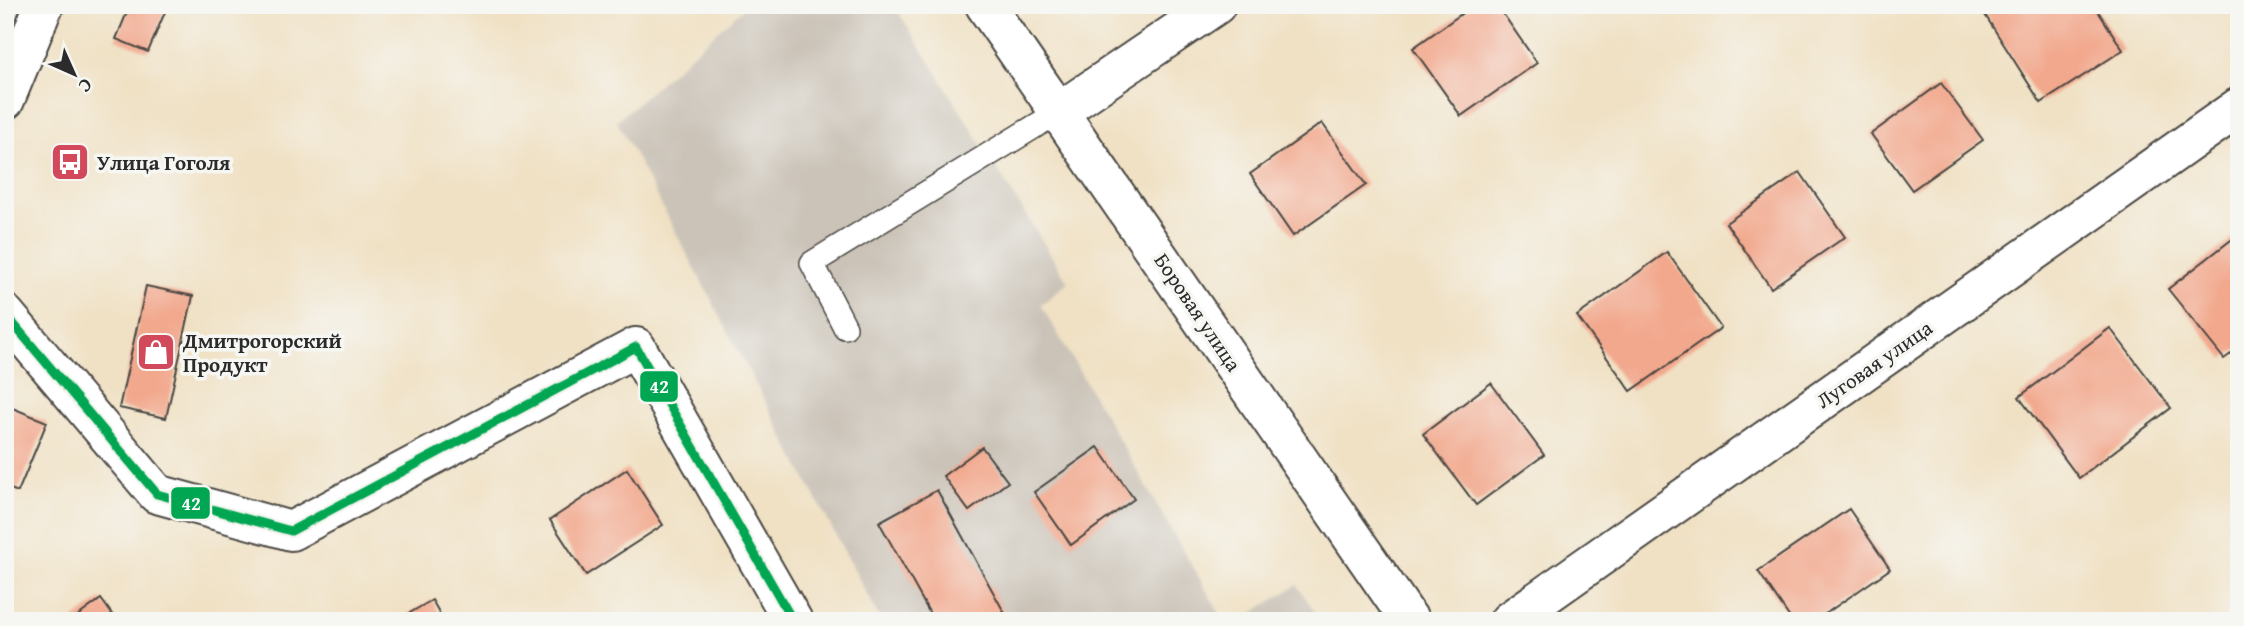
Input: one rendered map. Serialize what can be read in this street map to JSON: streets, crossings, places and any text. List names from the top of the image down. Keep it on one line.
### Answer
{"streets":{"street":["Боровая улица","Луговая улица"]},"places":{"bus stop":["Улица Гоголя"],"shop":["Дмитрогорский Продукт"]},"lines":["transit line 42"],"north":"bottom right"}
